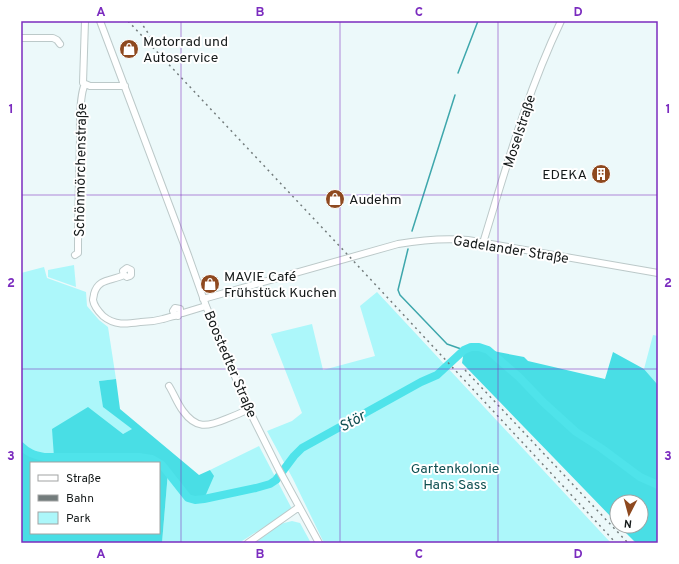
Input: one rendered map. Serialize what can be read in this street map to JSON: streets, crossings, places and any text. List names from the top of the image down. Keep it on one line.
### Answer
{"streets":{"street":["Moselstraße","Schönmörchenstraße","Gadelander Straße","Boostedter Straße"]},"crossings":[["Moselstraße","Gadelander Straße"],["Schönmörchenstraße","Boostedter Straße"],["Gadelander Straße","Boostedter Straße"]],"water":["Stör"],"parks":["Gartenkolonie Hans Sass"],"places":{"shop":["Motorrad und Autoservice","Audehm","MAVIE Café Frühstück Kuchen"],"building":["EDEKA"]},"legend":["Straße","Bahn","Park"],"north":"bottom","grid":{"columns":["A","B","C","D"],"rows":["1","2","3"]}}
